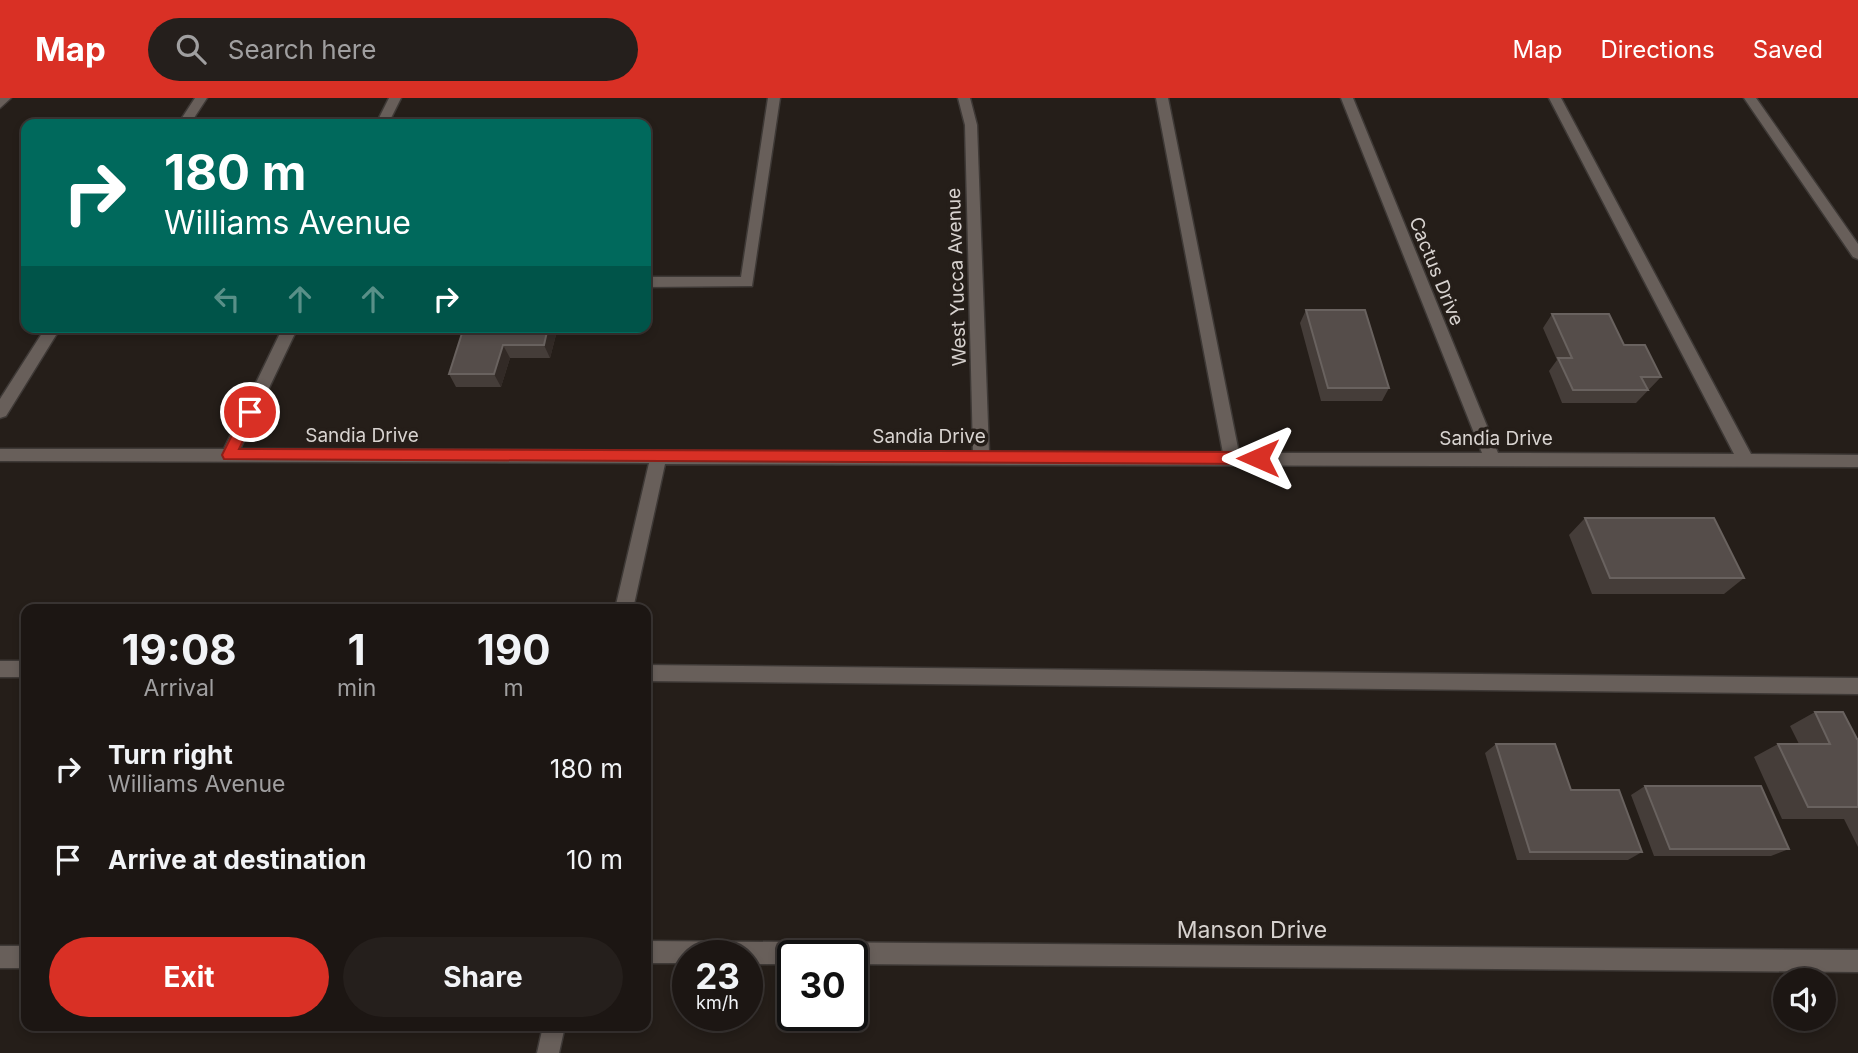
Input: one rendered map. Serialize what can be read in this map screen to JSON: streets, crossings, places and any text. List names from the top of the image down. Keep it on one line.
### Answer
{"streets":{"street":["Cactus Drive","West Yucca Avenue","Sandia Drive","Manson Drive"]},"crossings":[["Cactus Drive","Sandia Drive"],["West Yucca Avenue","Sandia Drive"]],"page":{"header":"Map","search":"Search here","nav":["Map","Directions","Saved"],"turn":["180 m","Williams Avenue"],"eta":["19:08","Arrival","1","min","190","m"],"list":[{"name":"Turn right","note":"Williams Avenue","value":"180 m"},{"name":"Arrive at destination","value":"10 m"}],"buttons":["Exit","Share"],"speed":"23 km/h","limit":"30"}}
